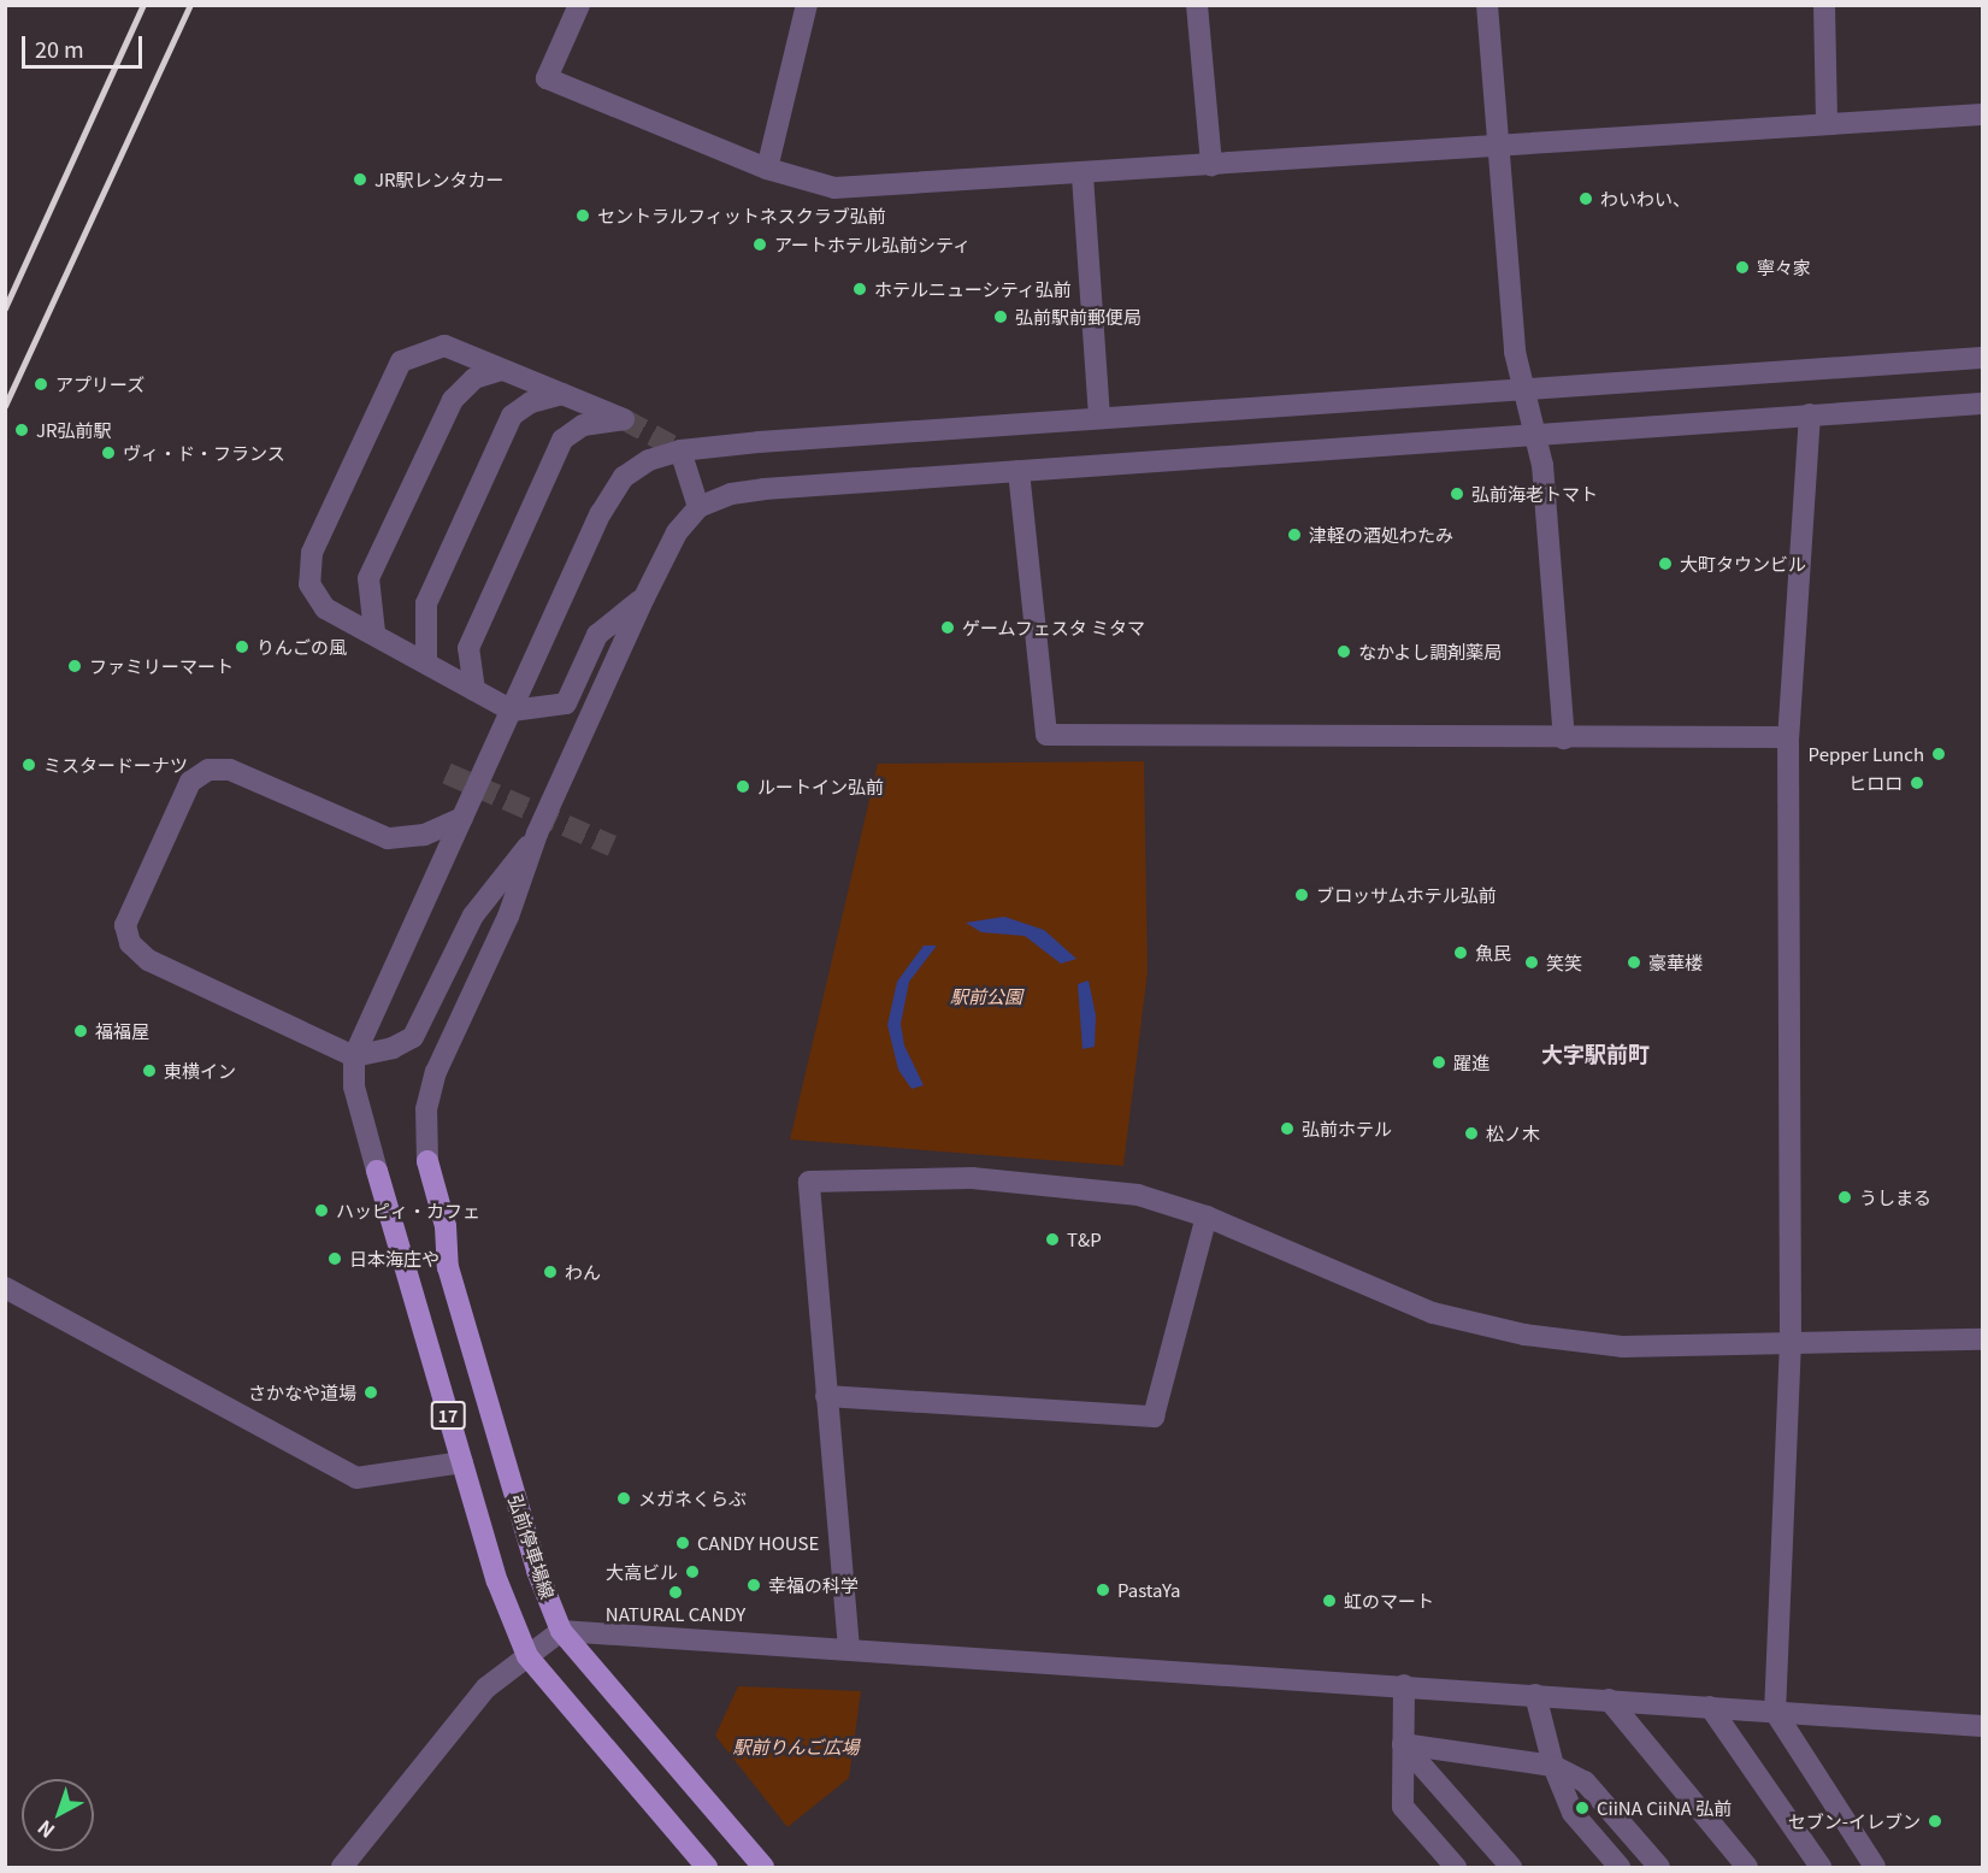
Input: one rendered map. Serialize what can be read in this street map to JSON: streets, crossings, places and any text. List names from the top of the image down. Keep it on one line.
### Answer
{"streets":{"main road":["17","弘前停車場線"]},"districts":["大字駅前町"],"parks":["駅前公園","駅前りんご広場"],"places":["JR駅レンタカー","わいわい、","セントラルフィットネスクラブ弘前","アートホテル弘前シティ","寧々家","ホテルニューシティ弘前","弘前駅前郵便局","アプリーズ","JR弘前駅","ヴィ・ド・フランス","弘前海老トマト","津軽の酒処わたみ","大町タウンビル","ゲームフェスタ ミタマ","りんごの風","なかよし調剤薬局","ファミリーマート","Pepper Lunch","ミスタードーナツ","ヒロロ","ルートイン弘前","ブロッサムホテル弘前","魚民","笑笑","豪華楼","福福屋","躍進","東横イン","弘前ホテル","松ノ木","うしまる","ハッピィ・カフェ","T&P","日本海庄や","わん","さかなや道場","メガネくらぶ","CANDY HOUSE","大高ビル","幸福の科学","PastaYa","NATURAL CANDY","虹のマート","CiiNA CiiNA 弘前","セブン-イレブン"],"scale_bar":"20 m","north":"bottom left"}
